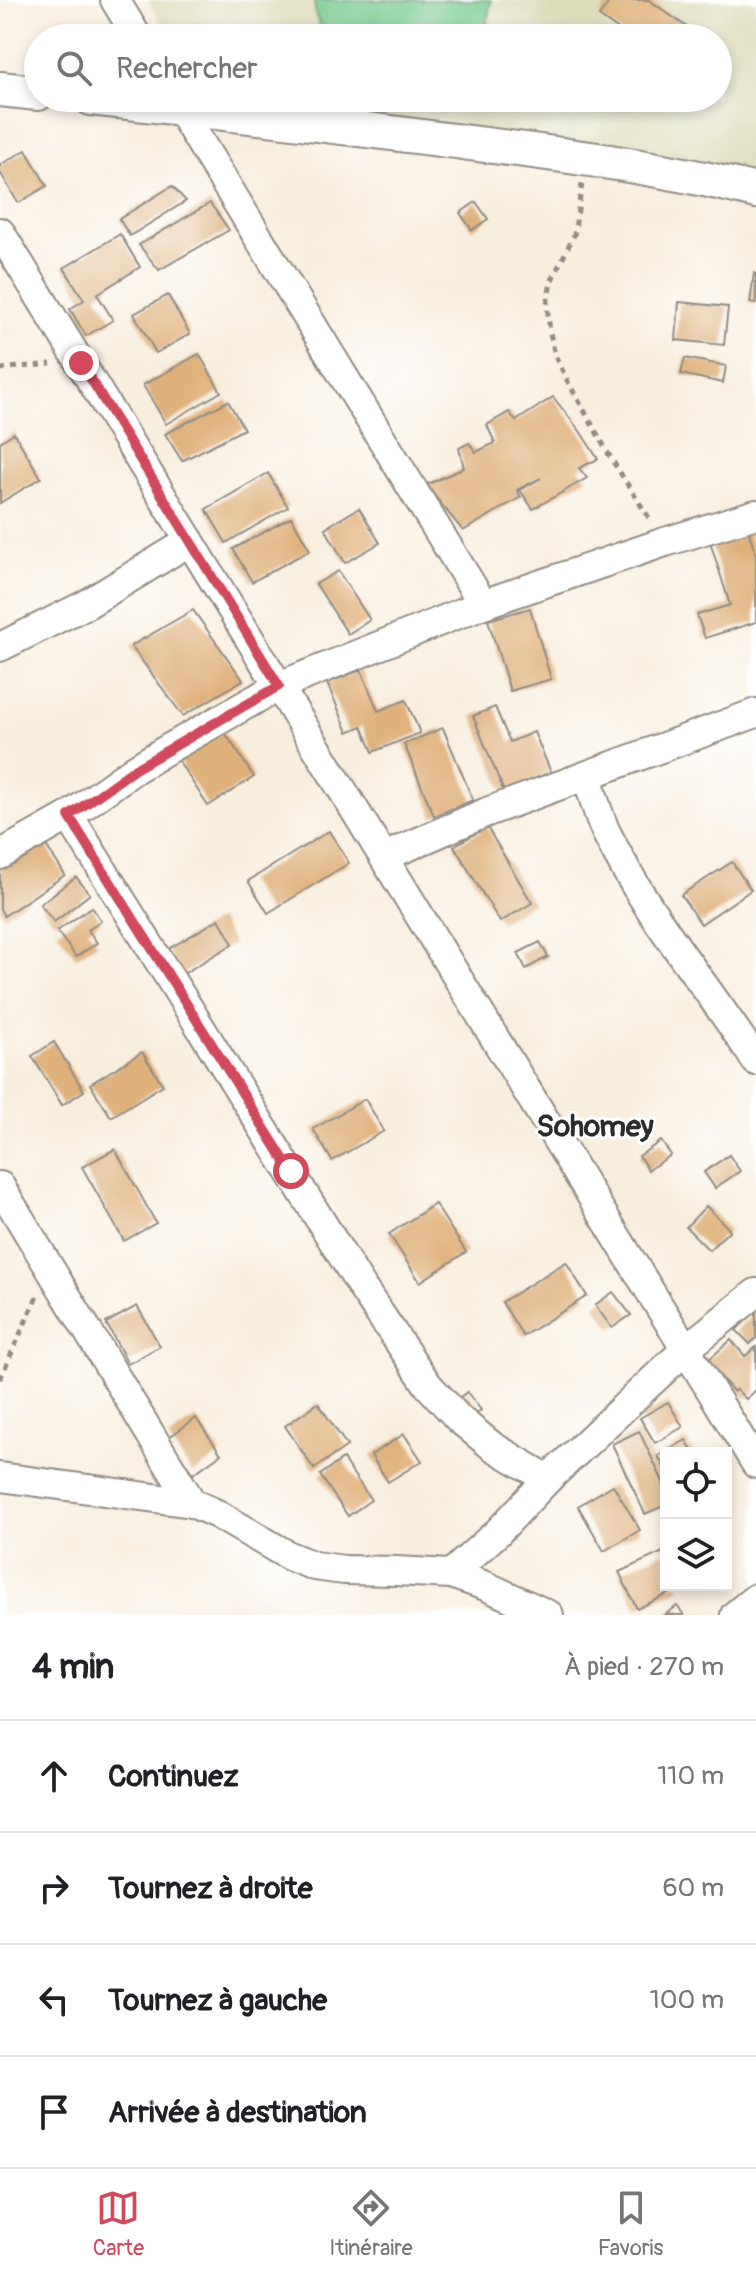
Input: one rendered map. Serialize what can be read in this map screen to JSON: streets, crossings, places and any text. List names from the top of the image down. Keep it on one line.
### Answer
{"districts":["Sohomey"],"page":{"search":"Rechercher","heading":["4 min","À pied · 270 m"],"list":[["Continuez","110 m"],["Tournez à droite","60 m"],["Tournez à gauche","100 m"],"Arrivée à destination"],"nav":["Carte","Itinéraire","Favoris"]}}
